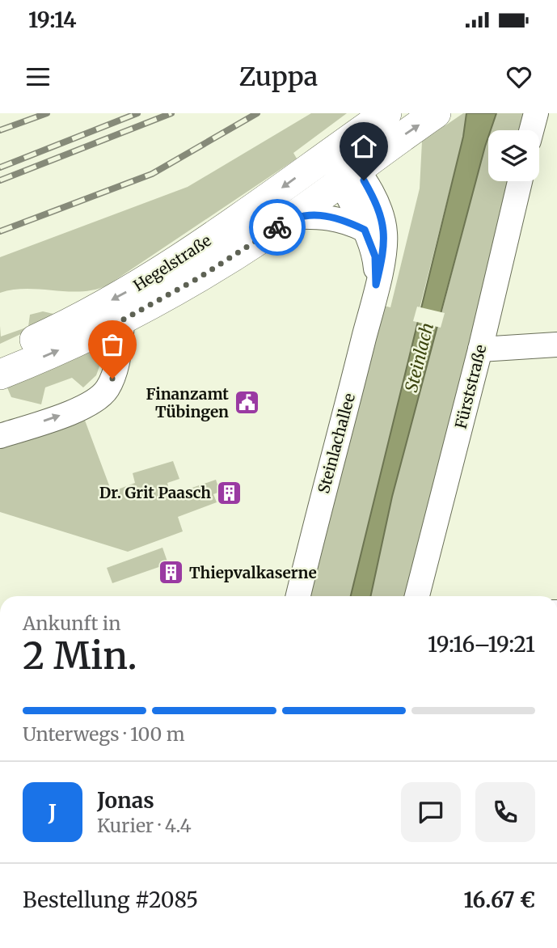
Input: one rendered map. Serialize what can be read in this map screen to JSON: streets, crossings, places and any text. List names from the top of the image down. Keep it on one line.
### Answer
{"streets":{"main road":["Hegelstraße"],"street":["Fürststraße","Steinlachallee"]},"crossings":[["Hegelstraße","Steinlachallee"]],"water":["Steinlach"],"places":{"public building":["Finanzamt Tübingen"],"building":["Dr. Grit Paasch","Thiepvalkaserne"]},"page":{"status":"19:14","header":"Zuppa","heading":["2 Min.","Ankunft in","19:16–19:21"],"panel":["Jonas","Kurier · 4.4","Bestellung #2085","16.67 €"],"bar":"Unterwegs · 100 m","round":"J"}}
